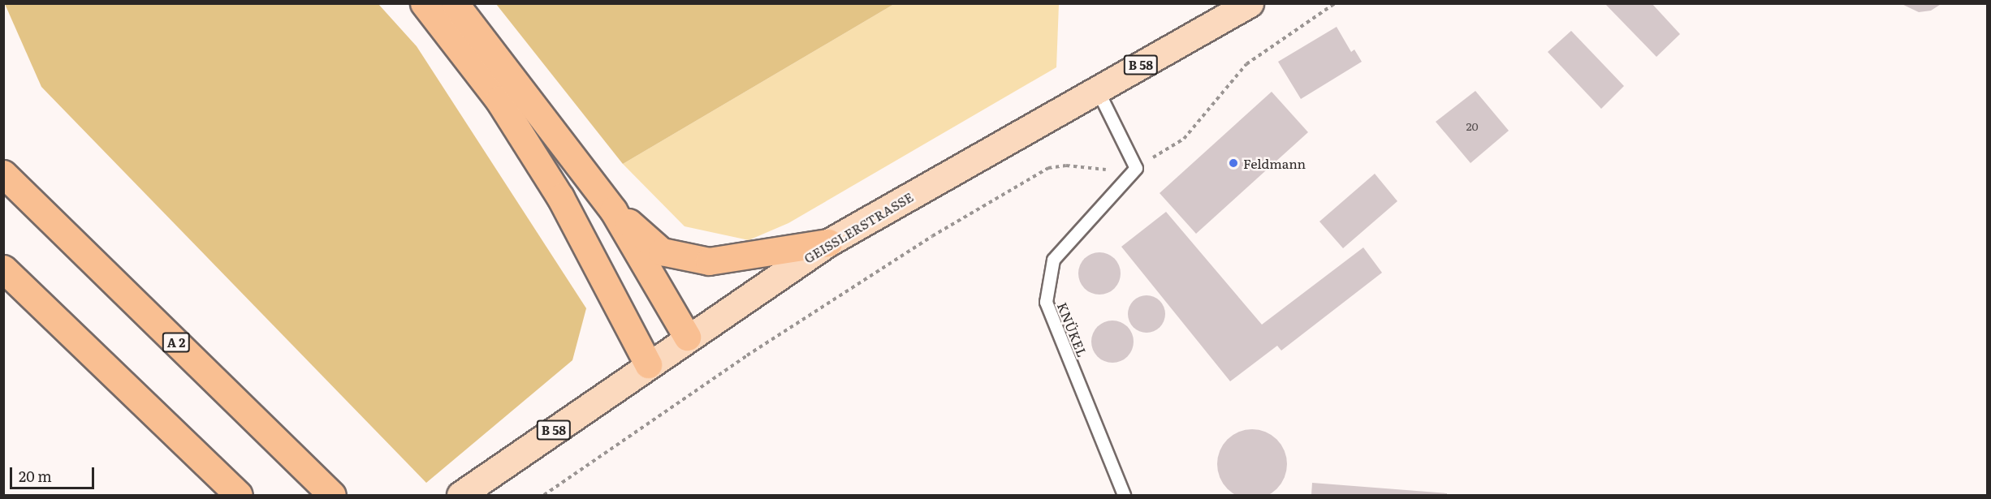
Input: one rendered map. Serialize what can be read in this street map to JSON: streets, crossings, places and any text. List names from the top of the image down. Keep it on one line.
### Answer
{"streets":{"highway":["A 2"],"main road":["B 58","GEISSLERSTRASSE"],"lane":["KNÜKEL"]},"places":["Feldmann"],"house_numbers":["20"],"scale_bar":"20 m"}
